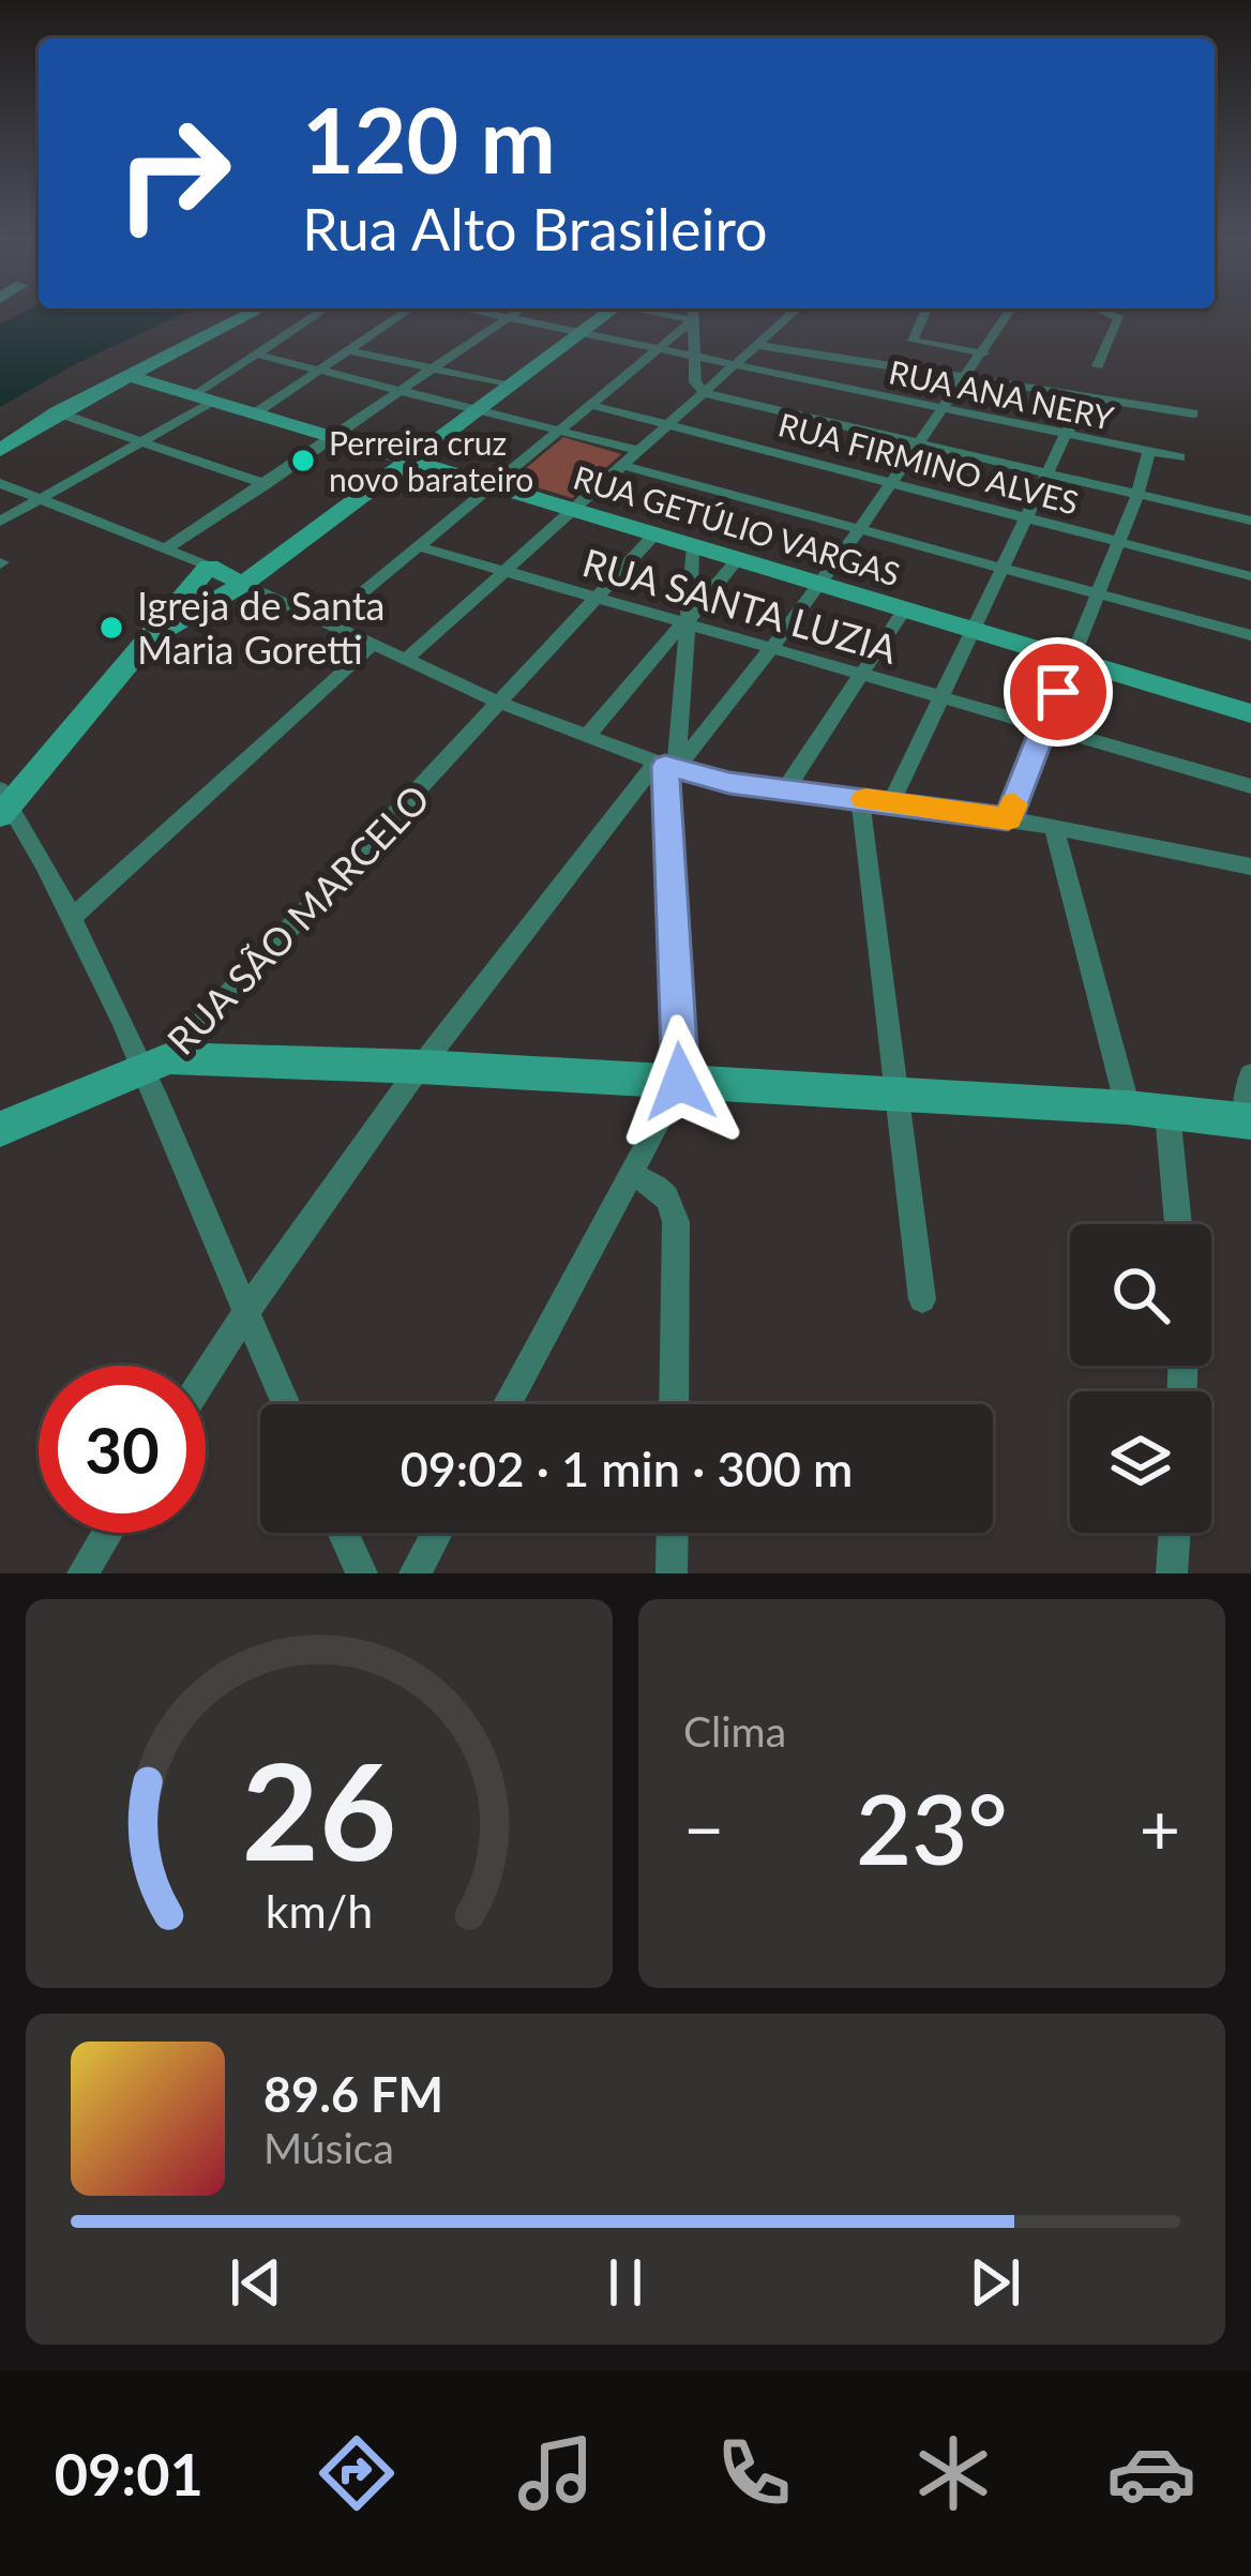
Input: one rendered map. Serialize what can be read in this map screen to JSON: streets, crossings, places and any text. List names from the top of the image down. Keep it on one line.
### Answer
{"streets":{"street":["RUA ANA NERY","RUA FIRMINO ALVES","RUA GETÚLIO VARGAS","RUA SANTA LUZIA","RUA SÃO MARCELO"]},"crossings":[["RUA GETÚLIO VARGAS","RUA SÃO MARCELO"],["RUA SANTA LUZIA","RUA SÃO MARCELO"]],"places":["Perreira cruz novo barateiro","Igreja de Santa Maria Goretti"],"page":{"turn":["120 m","Rua Alto Brasileiro"],"limit":"30","trip":"09:02 · 1 min · 300 m","tile":"Clima","heat":["−","23°","+"],"song":["89.6 FM","Música"],"tabs":"09:01","gauge":["26","km/h"]}}
